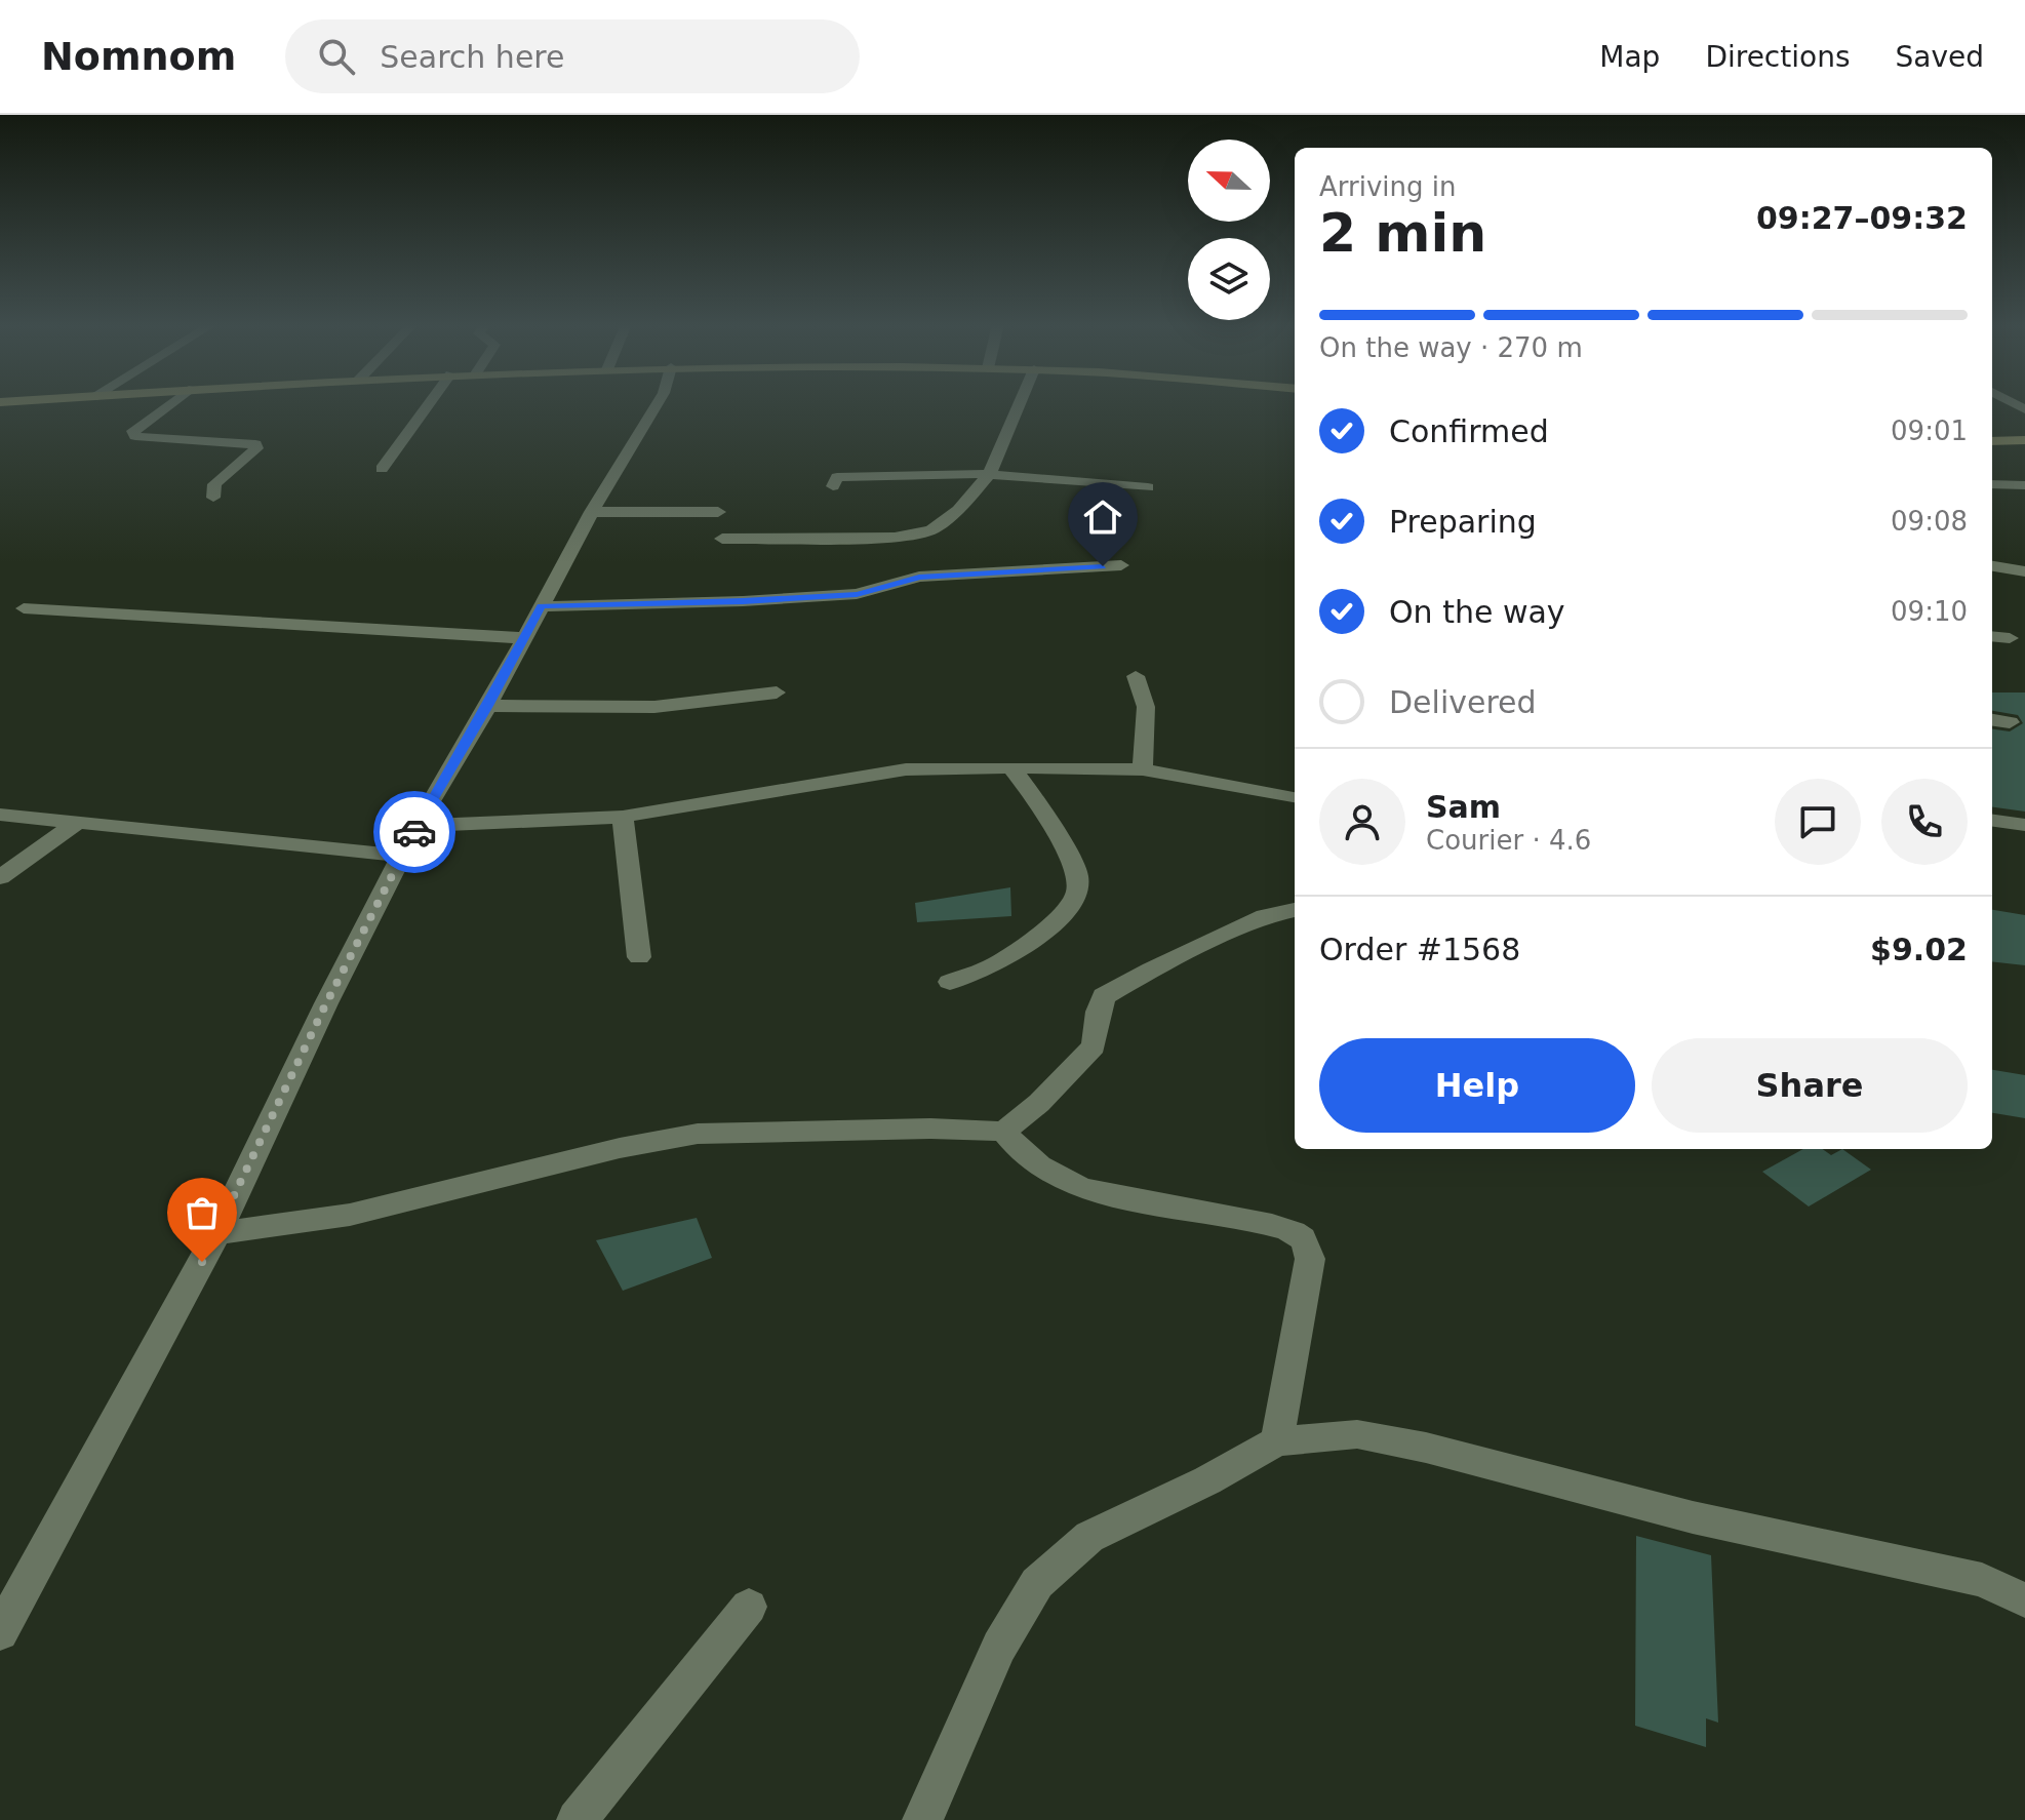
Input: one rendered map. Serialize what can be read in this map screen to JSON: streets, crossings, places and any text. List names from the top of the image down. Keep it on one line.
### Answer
{"north":"left","page":{"header":"Nomnom","search":"Search here","nav":["Map","Directions","Saved"],"heading":["2 min","Arriving in","09:27–09:32"],"panel":["Sam","Courier · 4.6","Order #1568","$9.02"],"bar":"On the way · 270 m","list":[["Confirmed","09:01"],["Preparing","09:08"],["On the way","09:10"],"Delivered"],"buttons":["Help","Share"]}}
